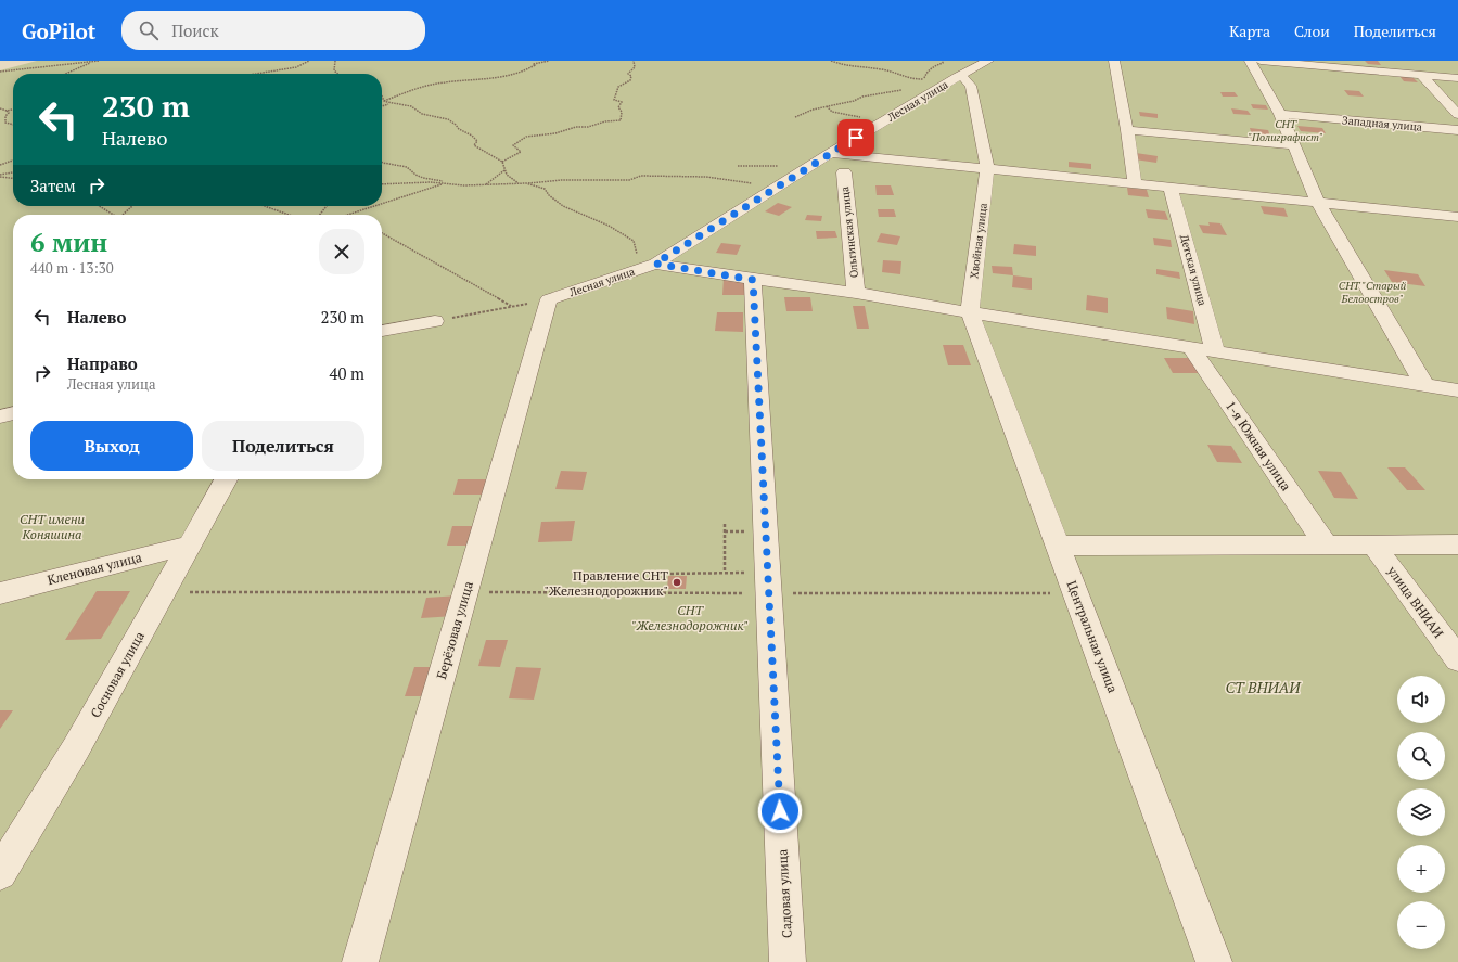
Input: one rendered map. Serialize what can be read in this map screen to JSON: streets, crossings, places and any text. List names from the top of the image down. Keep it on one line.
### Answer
{"streets":{"street":["Лесная улица","Западная улица","Ольгинская улица","Хвойная улица","Детская улица","1-я Южная улица","Кленовая улица","улица ВНИАИ","Берёзовая улица","Центральная улица","Сосновая улица","Садовая улица"]},"crossings":[["Лесная улица","Хвойная улица"],["Лесная улица","Берёзовая улица"],["Хвойная улица","Центральная улица"],["Кленовая улица","Сосновая улица"]],"parks":["СНТ \"Полиграфист\"","СНТ \"Старый Белоостров\"","СНТ имени Коняшина","СНТ \"Железнодорожник\"","СТ ВНИАИ"],"places":["Правление СНТ \"Железнодорожник\""],"page":{"header":"GoPilot","search":"Поиск","nav":["Карта","Слои","Поделиться"],"turn":["230 m","Налево"],"then":"Затем","heading":["6 мин","440 m · 13:30"],"list":[{"name":"Налево","value":"230 m"},{"name":"Направо","note":"Лесная улица","value":"40 m"}],"buttons":["Выход","Поделиться"],"map_buttons":["+","−"]}}
